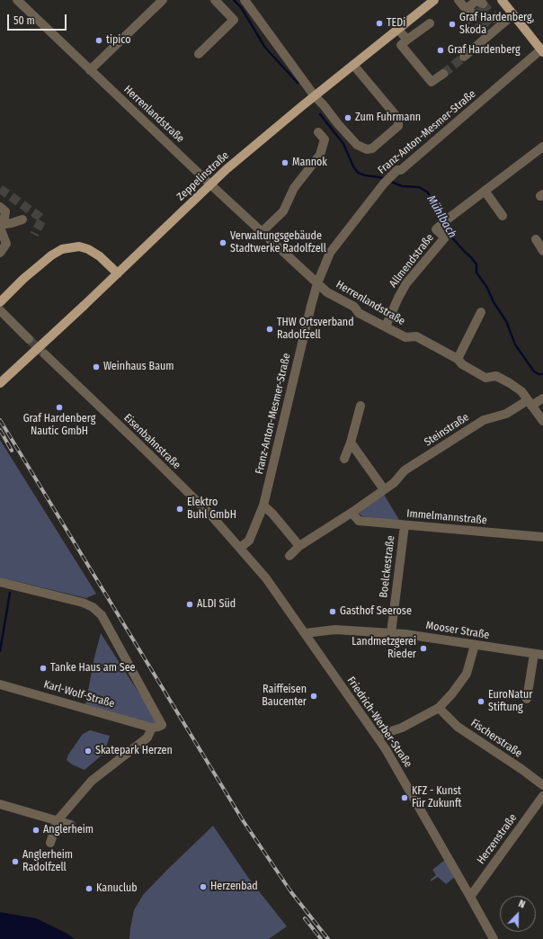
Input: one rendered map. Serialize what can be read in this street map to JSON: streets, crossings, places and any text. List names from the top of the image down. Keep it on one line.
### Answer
{"streets":{"main road":["Zeppelinstraße"],"street":["Herrenlandstraße","Franz-Anton-Mesmer-Straße","Allmendstraße","Steinstraße","Eisenbahnstraße","Immelmannstraße","Boelckestraße","Mooser Straße","Karl-Wolf-Straße","Friedrich-Werber-Straße","Fischerstraße","Herzenstraße"]},"crossings":[["Herrenlandstraße","Franz-Anton-Mesmer-Straße"],["Herrenlandstraße","Zeppelinstraße"],["Herrenlandstraße","Allmendstraße"],["Herrenlandstraße","Steinstraße"],["Franz-Anton-Mesmer-Straße","Eisenbahnstraße"],["Franz-Anton-Mesmer-Straße","Friedrich-Werber-Straße"],["Steinstraße","Immelmannstraße"],["Eisenbahnstraße","Friedrich-Werber-Straße"],["Immelmannstraße","Boelckestraße"],["Boelckestraße","Mooser Straße"],["Mooser Straße","Friedrich-Werber-Straße"],["Friedrich-Werber-Straße","Herzenstraße"]],"water":["Mühlbach"],"places":["TEDi","Graf Hardenberg, Skoda","tipico","Graf Hardenberg","Zum Fuhrmann","Mannok","Verwaltungsgebäude Stadtwerke Radolfzell","THW Ortsverband Radolfzell","Weinhaus Baum","Graf Hardenberg Nautic GmbH","Elektro Buhl GmbH","ALDI Süd","Gasthof Seerose","Landmetzgerei Rieder","Tanke Haus am See","Raiffeisen Baucenter","EuroNatur Stiftung","Skatepark Herzen","KFZ - Kunst Für Zukunft","Anglerheim","Anglerheim Radolfzell","Herzenbad","Kanuclub"],"scale_bar":"50 m","north":"top"}
